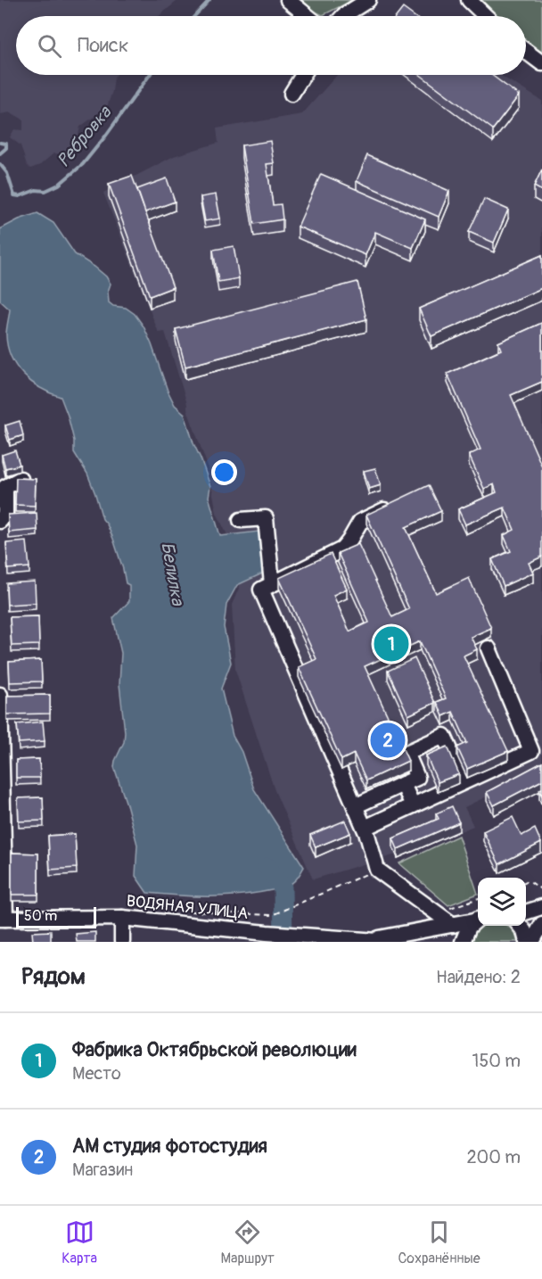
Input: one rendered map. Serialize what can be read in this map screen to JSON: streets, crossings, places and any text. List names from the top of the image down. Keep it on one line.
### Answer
{"streets":{"street":["ВОДЯНАЯ УЛИЦА"]},"water":["Ребровка","Белилка"],"scale_bar":"50 m","page":{"search":"Поиск","pins":["1","2"],"scale":"50 m","heading":["Рядом","Найдено: 2"],"list":[{"mark":"1","name":"Фабрика Октябрьской революции","note":"Место","value":"150 m"},{"mark":"2","name":"АМ студия фотостудия","note":"Магазин","value":"200 m"}],"nav":["Карта","Маршрут","Сохранённые"]}}
